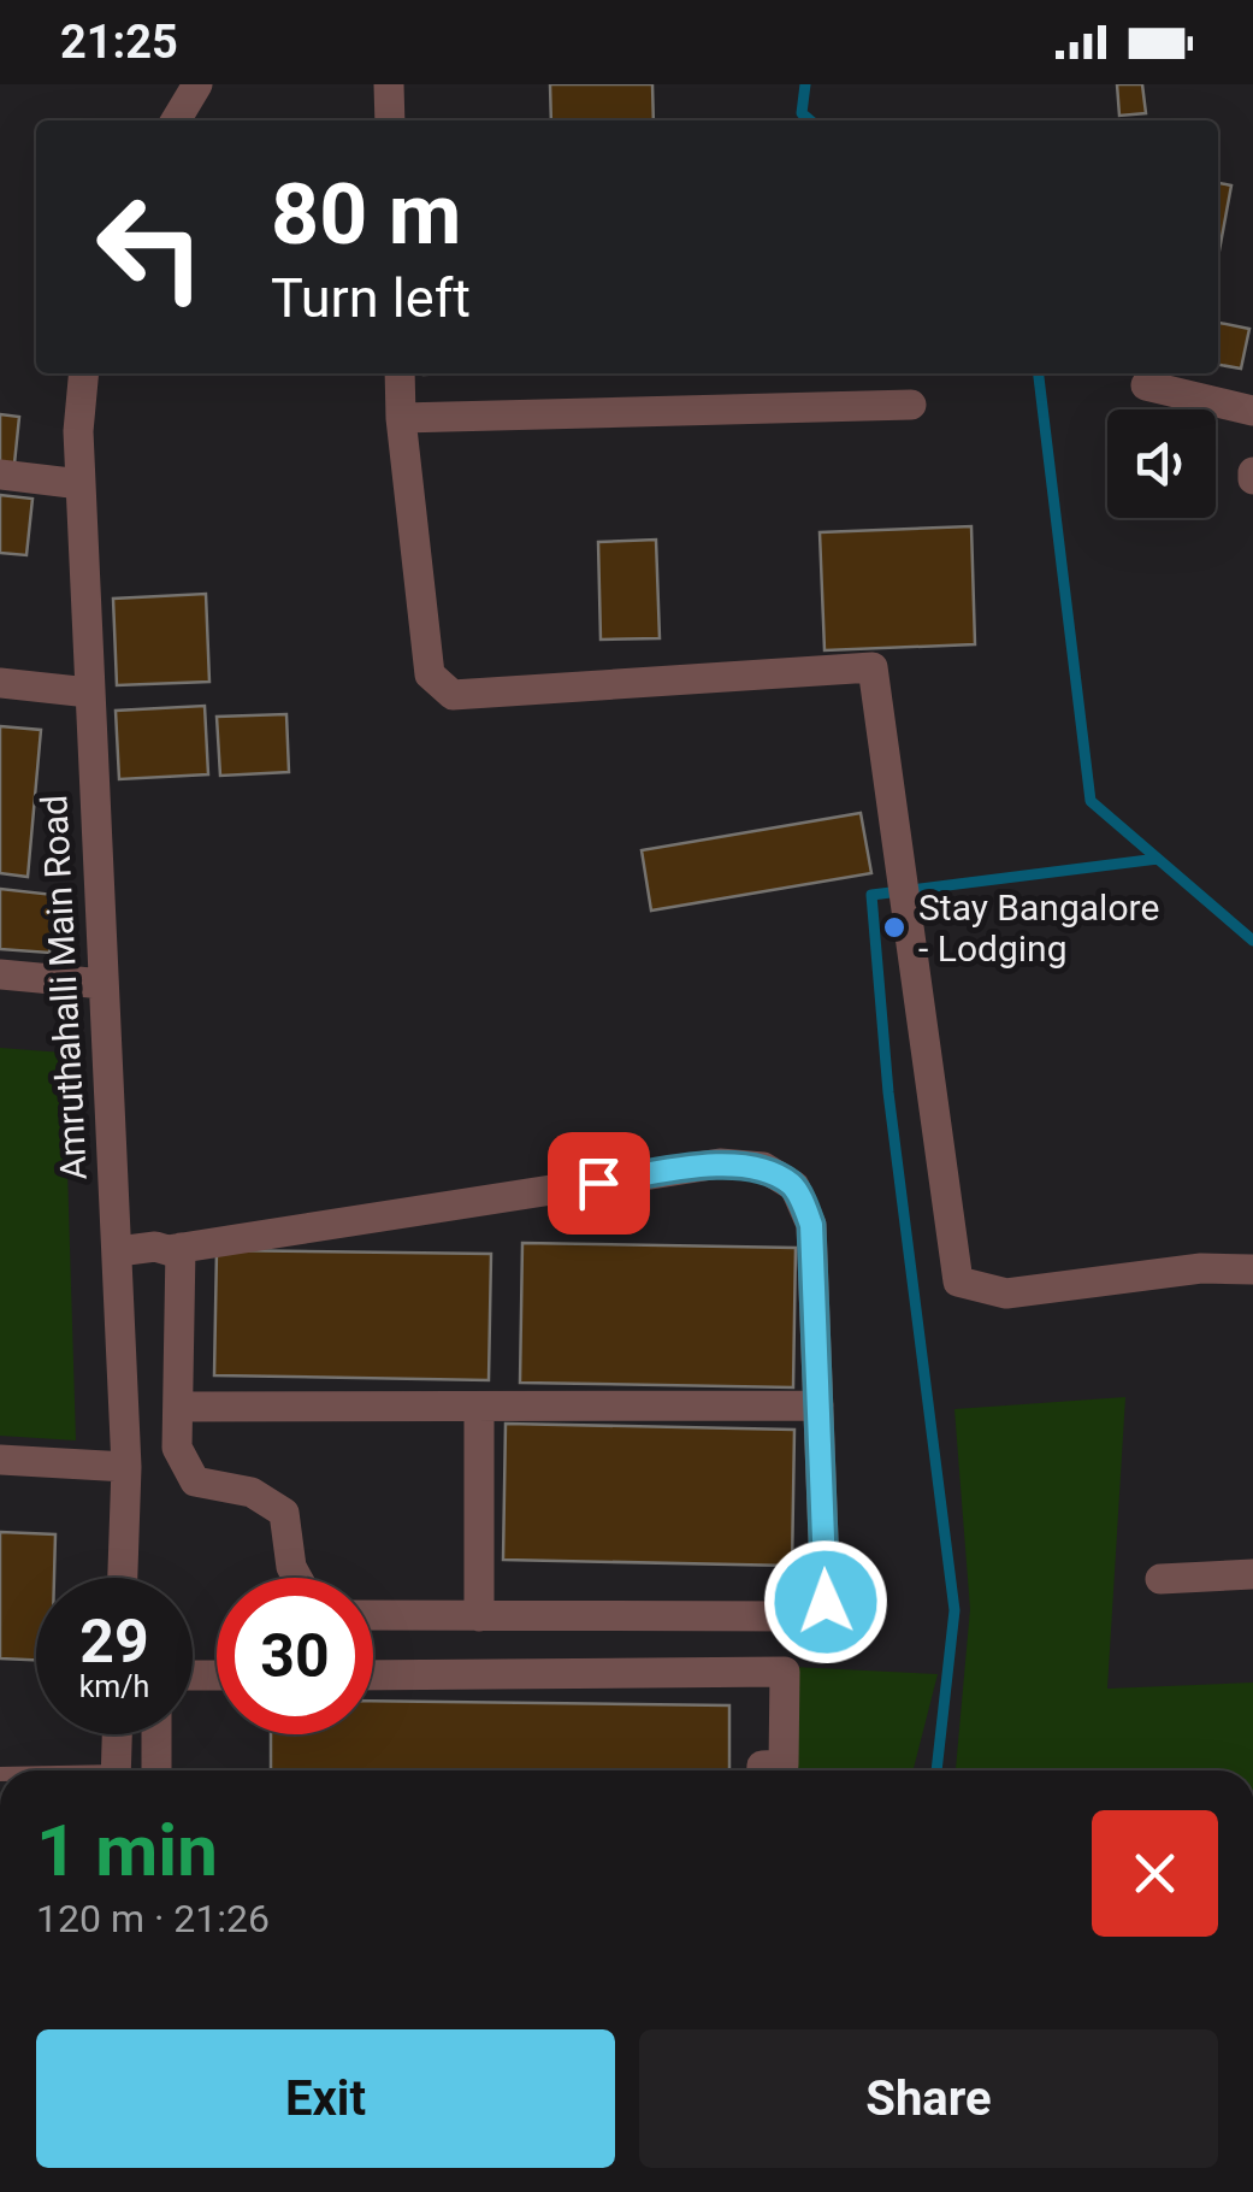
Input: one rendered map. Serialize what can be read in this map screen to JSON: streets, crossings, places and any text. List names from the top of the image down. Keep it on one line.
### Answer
{"streets":{"street":["Amruthahalli Main Road"]},"places":["Stay Bangalore - Lodging"],"page":{"status":"21:25","turn":["80 m","Turn left"],"speed":"29 km/h","limit":"30","heading":["1 min","120 m · 21:26"],"buttons":["Exit","Share"]}}
